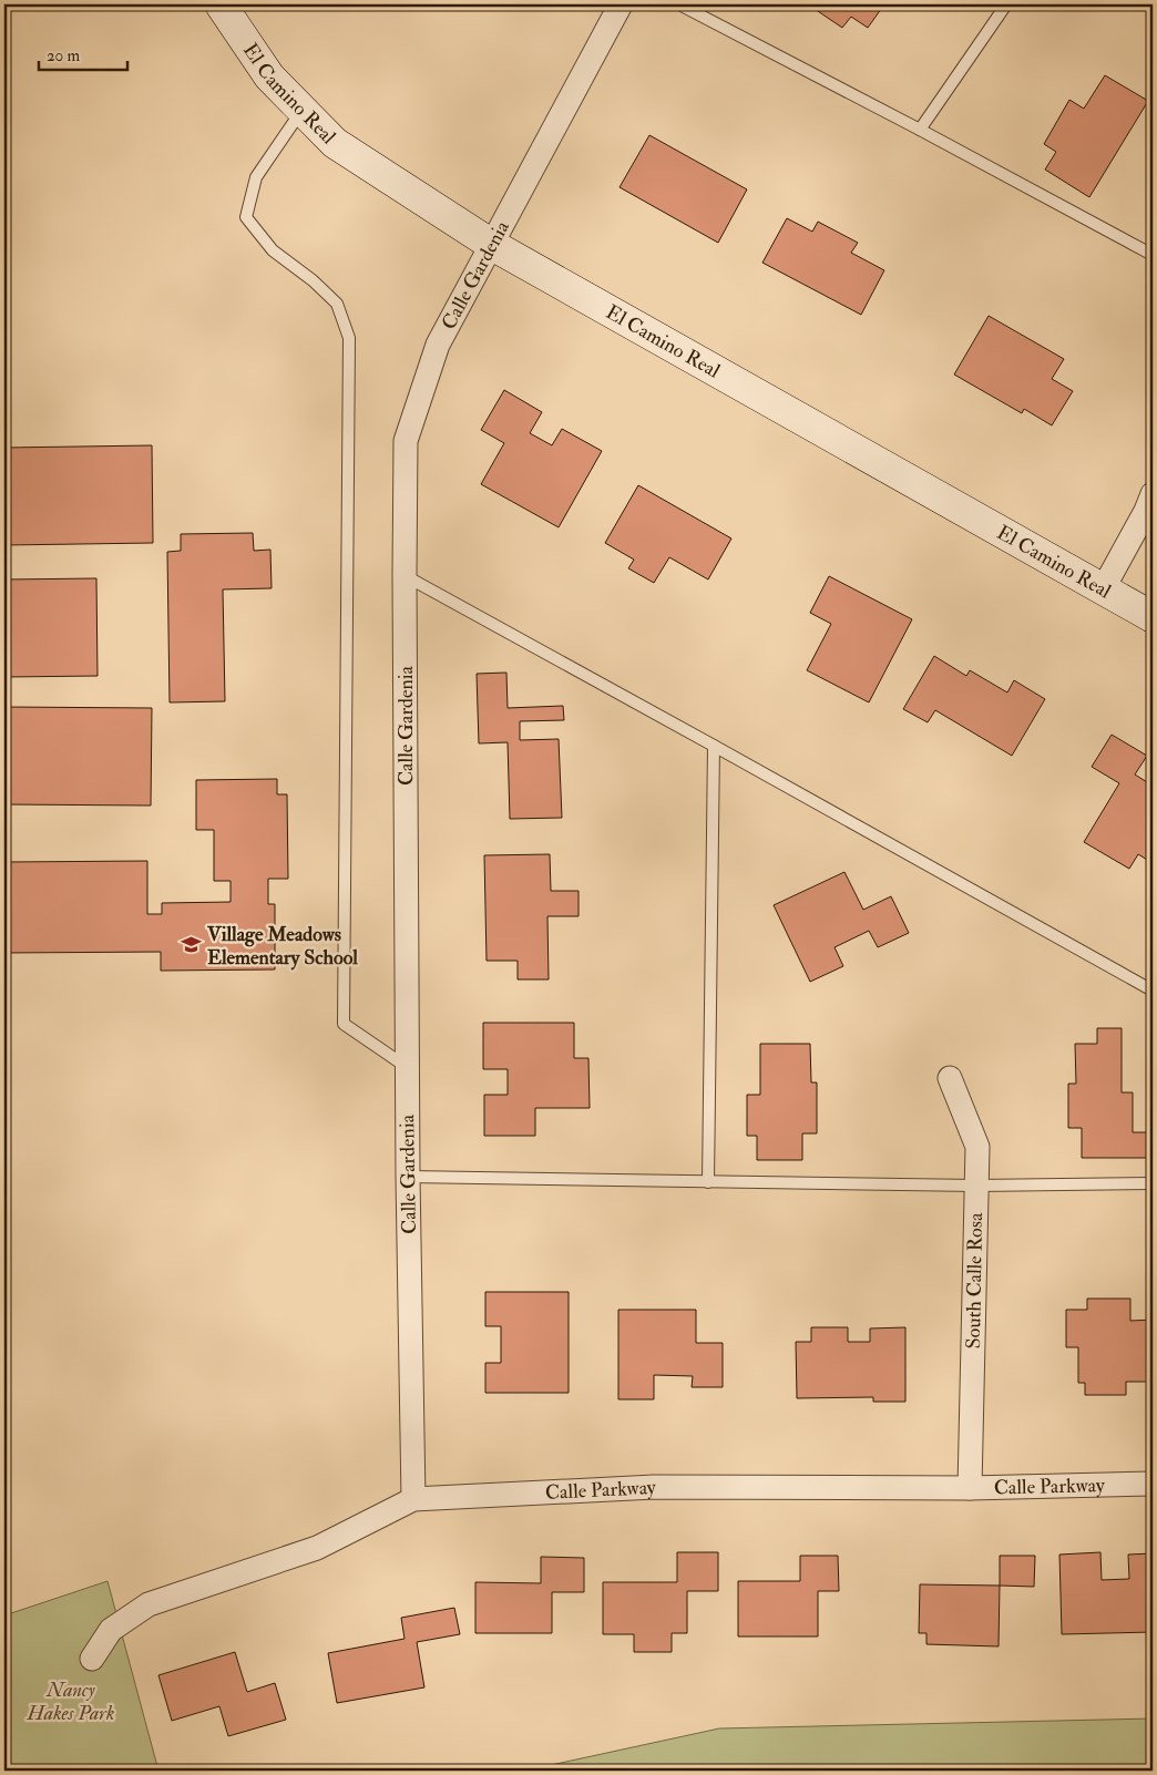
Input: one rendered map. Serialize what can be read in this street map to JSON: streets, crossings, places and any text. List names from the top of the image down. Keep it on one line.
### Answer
{"streets":{"street":["El Camino Real","Calle Gardenia","South Calle Rosa","Calle Parkway"]},"crossings":[["El Camino Real","Calle Gardenia"],["Calle Gardenia","Calle Parkway"],["South Calle Rosa","Calle Parkway"]],"parks":["Nancy Hakes Park"],"places":{"school or university":["Village Meadows Elementary School"]},"scale_bar":"20 m"}
